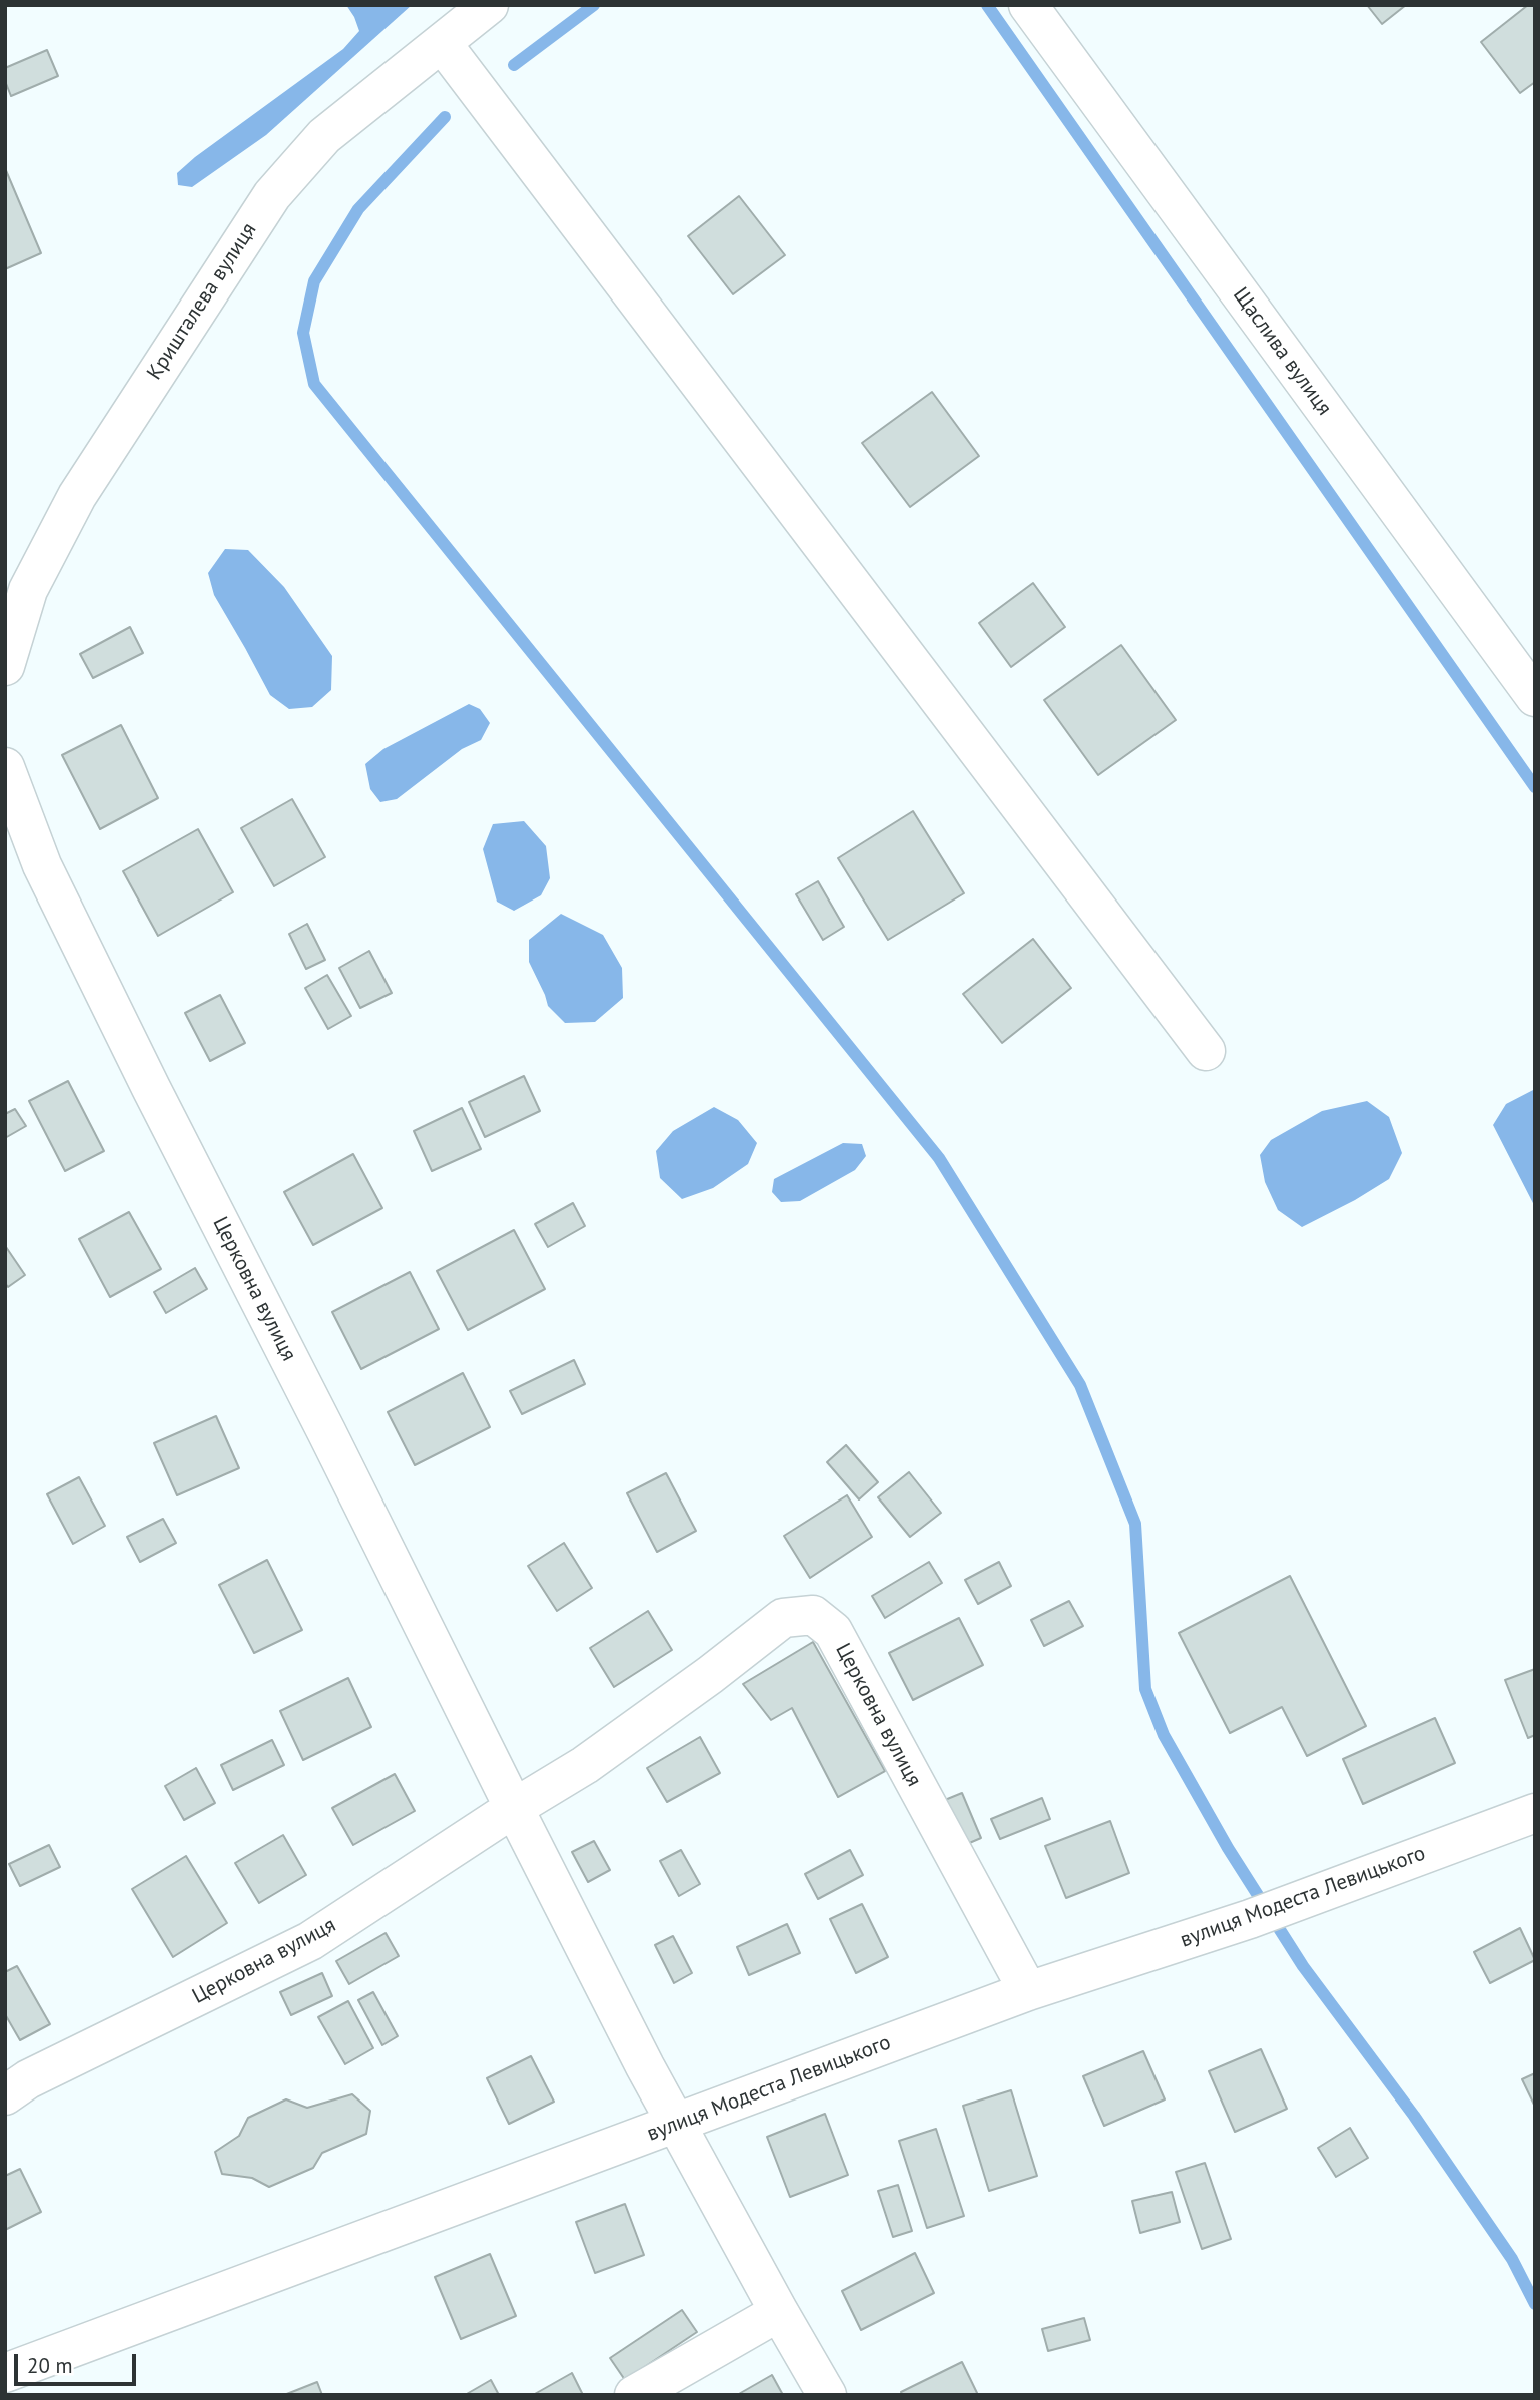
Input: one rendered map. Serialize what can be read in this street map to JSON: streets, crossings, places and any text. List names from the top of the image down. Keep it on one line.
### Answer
{"streets":{"street":["Кришталева вулиця","Щаслива вулиця","Церковна вулиця","вулиця Модеста Левицького"]},"crossings":[["Церковна вулиця","вулиця Модеста Левицького"]],"scale_bar":"20 m"}
